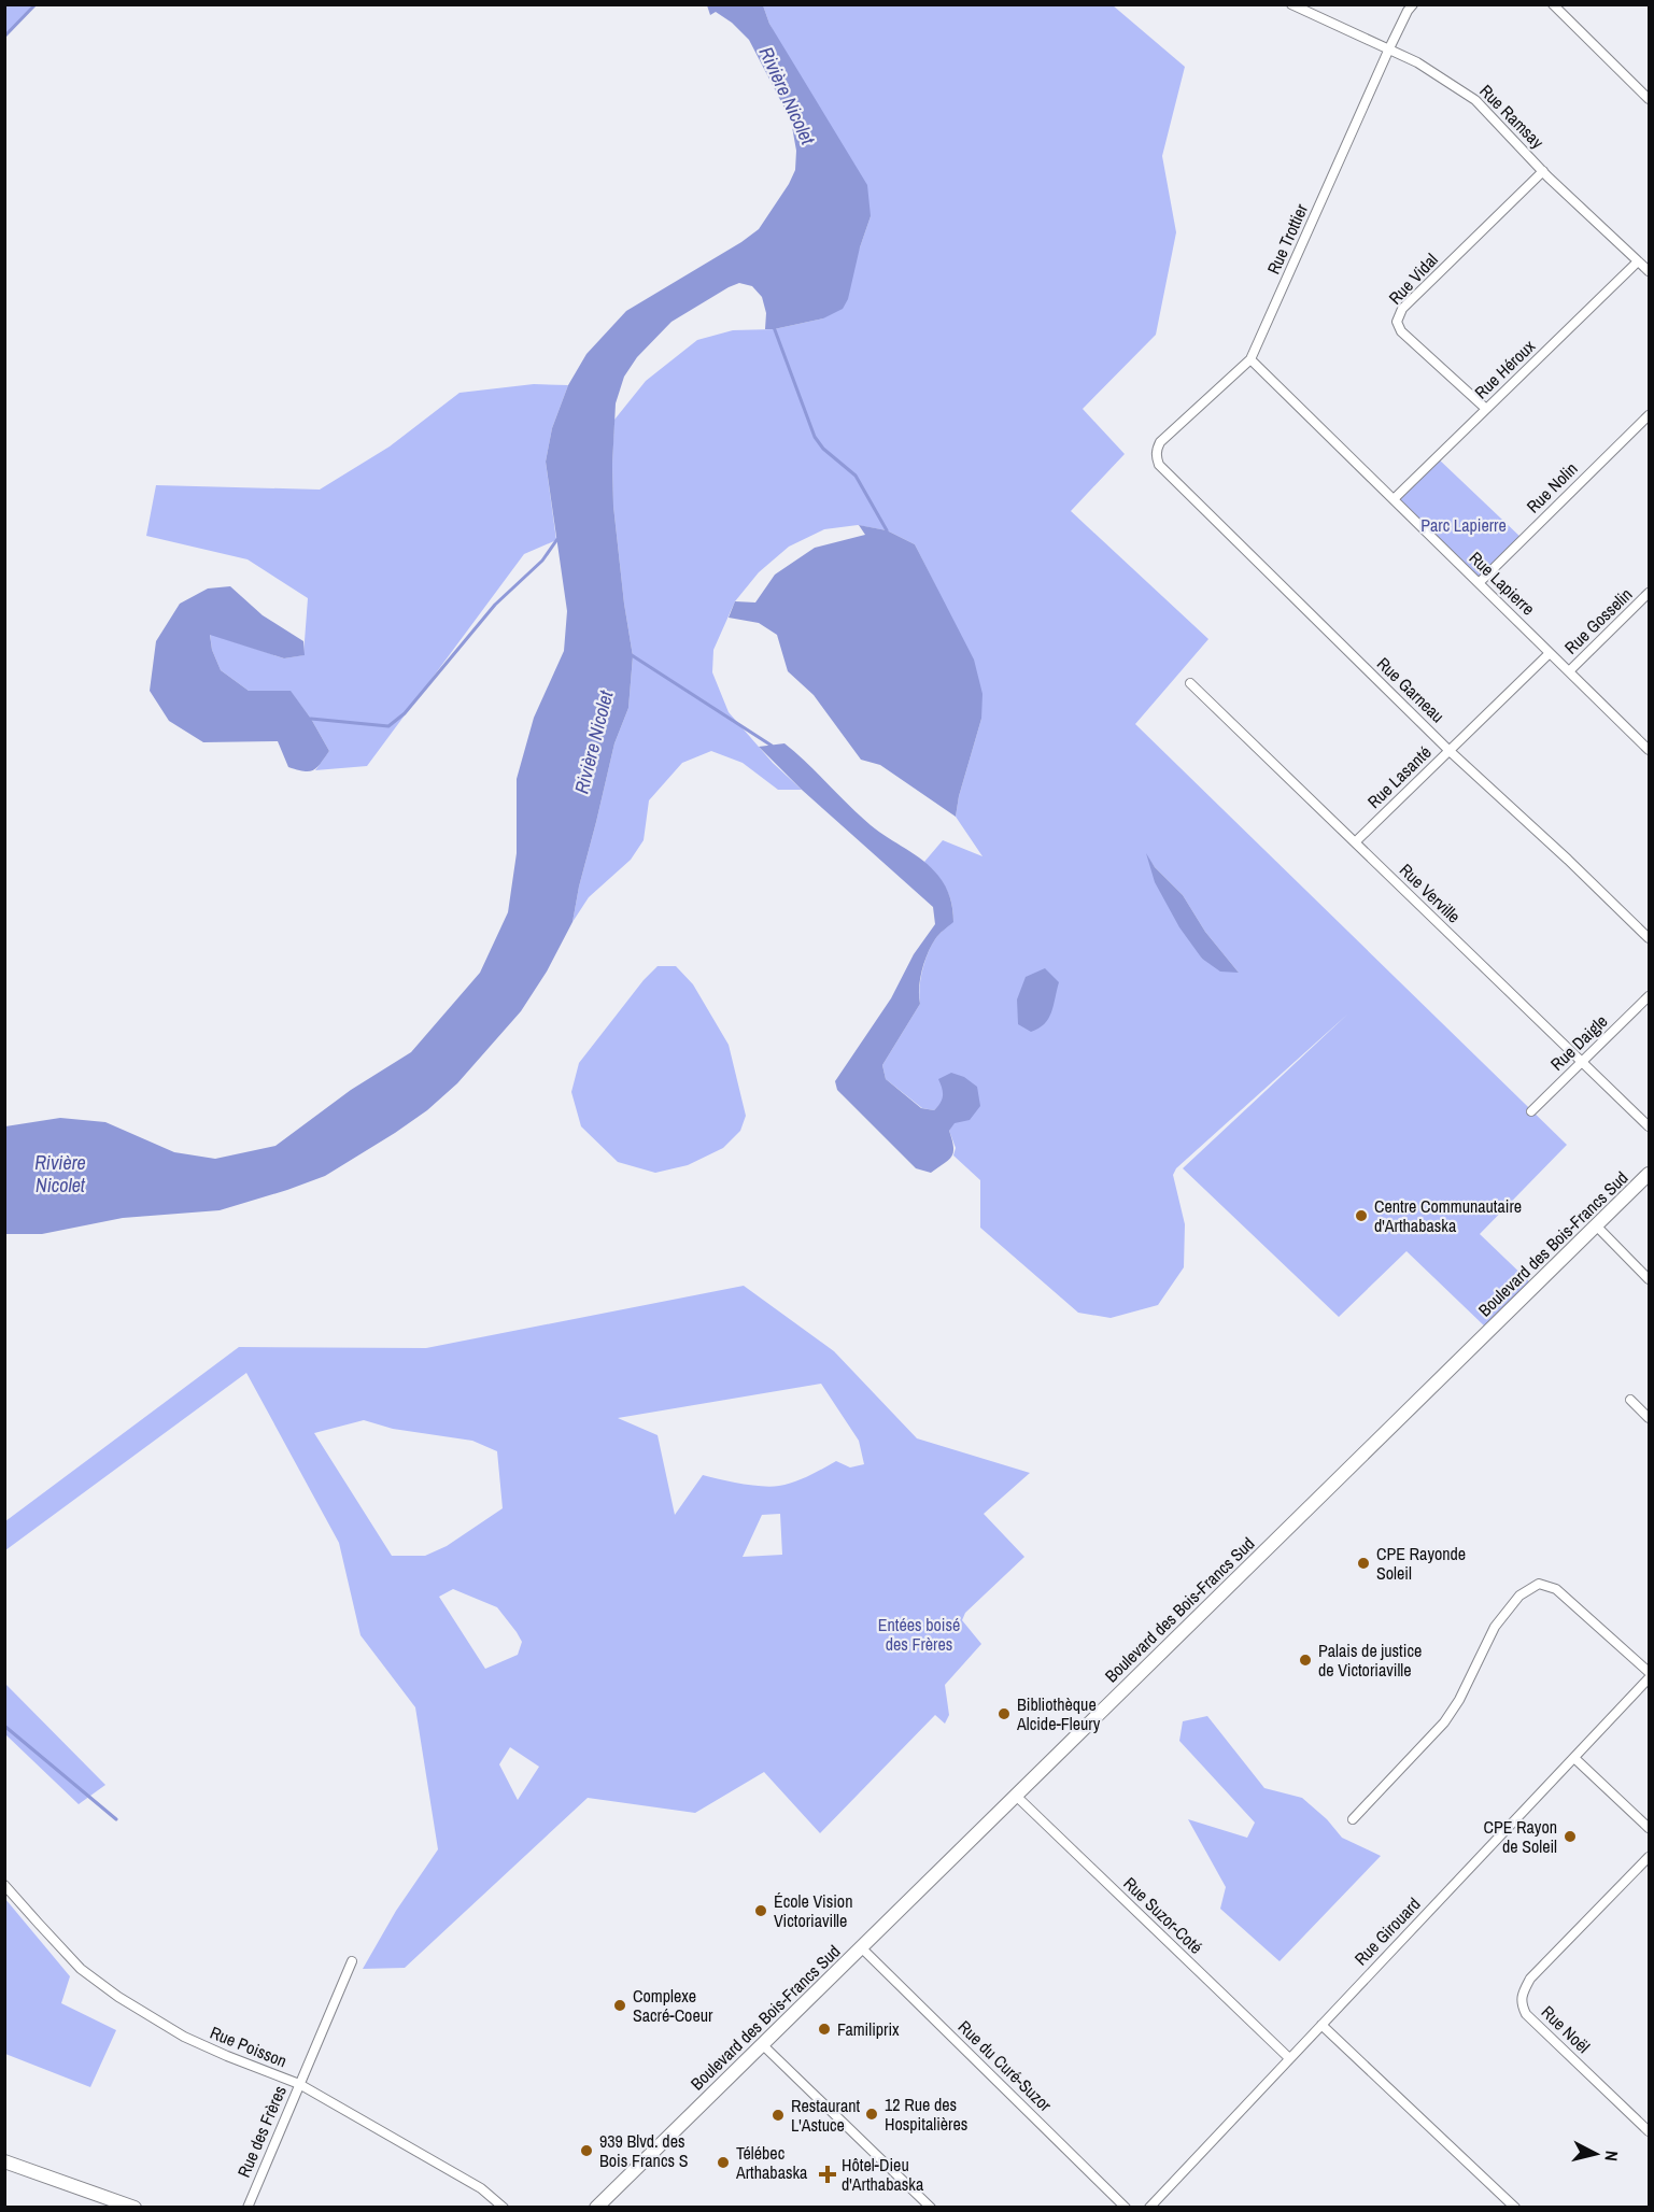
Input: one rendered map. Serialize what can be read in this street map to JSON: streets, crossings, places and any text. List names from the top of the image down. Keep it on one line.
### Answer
{"streets":{"street":["Rue Ramsay","Rue Trottier","Rue Vidal","Rue Héroux","Rue Nolin","Rue Lapierre","Rue Gosselin","Rue Garneau","Rue Lasanté","Rue Verville","Rue Daigle","Boulevard des Bois-Francs Sud","Rue Suzor-Coté","Rue Girouard","Rue Noël","Rue Poisson","Rue du Curé-Suzor","Rue des Frères"]},"crossings":[["Rue Ramsay","Rue Trottier"],["Rue Ramsay","Rue Vidal"],["Rue Ramsay","Rue Héroux"],["Rue Trottier","Rue Lapierre"],["Rue Trottier","Rue Garneau"],["Rue Vidal","Rue Héroux"],["Rue Héroux","Rue Lapierre"],["Rue Nolin","Rue Lapierre"],["Rue Lapierre","Rue Gosselin"],["Rue Lapierre","Rue Lasanté"],["Rue Garneau","Rue Lasanté"],["Rue Lasanté","Rue Verville"],["Rue Verville","Rue Daigle"],["Boulevard des Bois-Francs Sud","Rue Suzor-Coté"],["Boulevard des Bois-Francs Sud","Rue du Curé-Suzor"],["Rue Suzor-Coté","Rue Girouard"],["Rue Poisson","Rue des Frères"]],"water":["Rivière Nicolet"],"parks":["Parc Lapierre","Entées boisé des Frères"],"places":{"other":["Centre Communautaire d'Arthabaska","CPE Rayonde Soleil","Palais de justice de Victoriaville","Bibliothèque Alcide-Fleury","CPE Rayon de Soleil","École Vision Victoriaville","Complexe Sacré-Coeur","Familiprix","12 Rue des Hospitalières","Restaurant L'Astuce","939 Blvd. des Bois Francs S","Télébec Arthabaska"],"health":["Hôtel-Dieu d'Arthabaska"]},"north":"right"}
